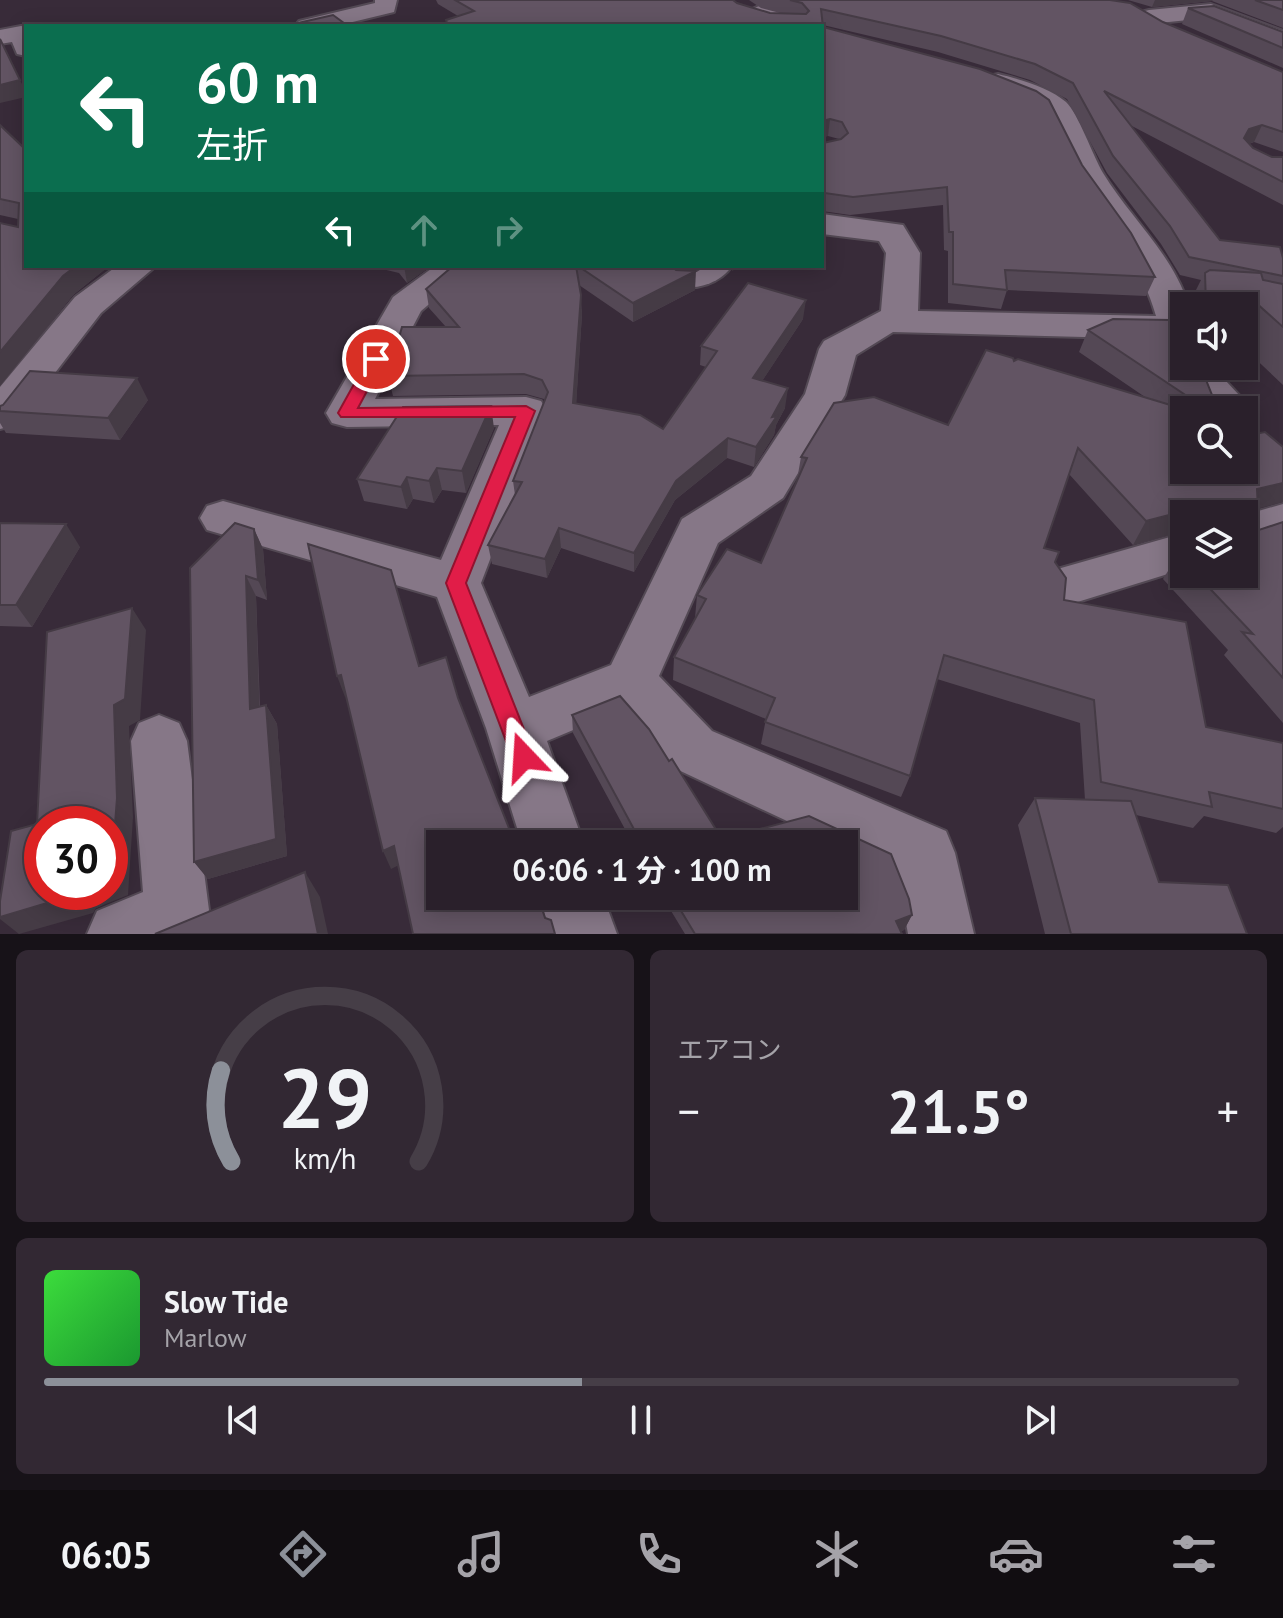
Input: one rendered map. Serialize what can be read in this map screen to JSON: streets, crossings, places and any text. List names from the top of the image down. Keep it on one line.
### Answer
{"page":{"turn":["60 m","左折"],"limit":"30","trip":"06:06 · 1 分 · 100 m","tile":"エアコン","heat":["−","21.5°","+"],"song":["Slow Tide","Marlow"],"tabs":"06:05","gauge":["29","km/h"]}}
